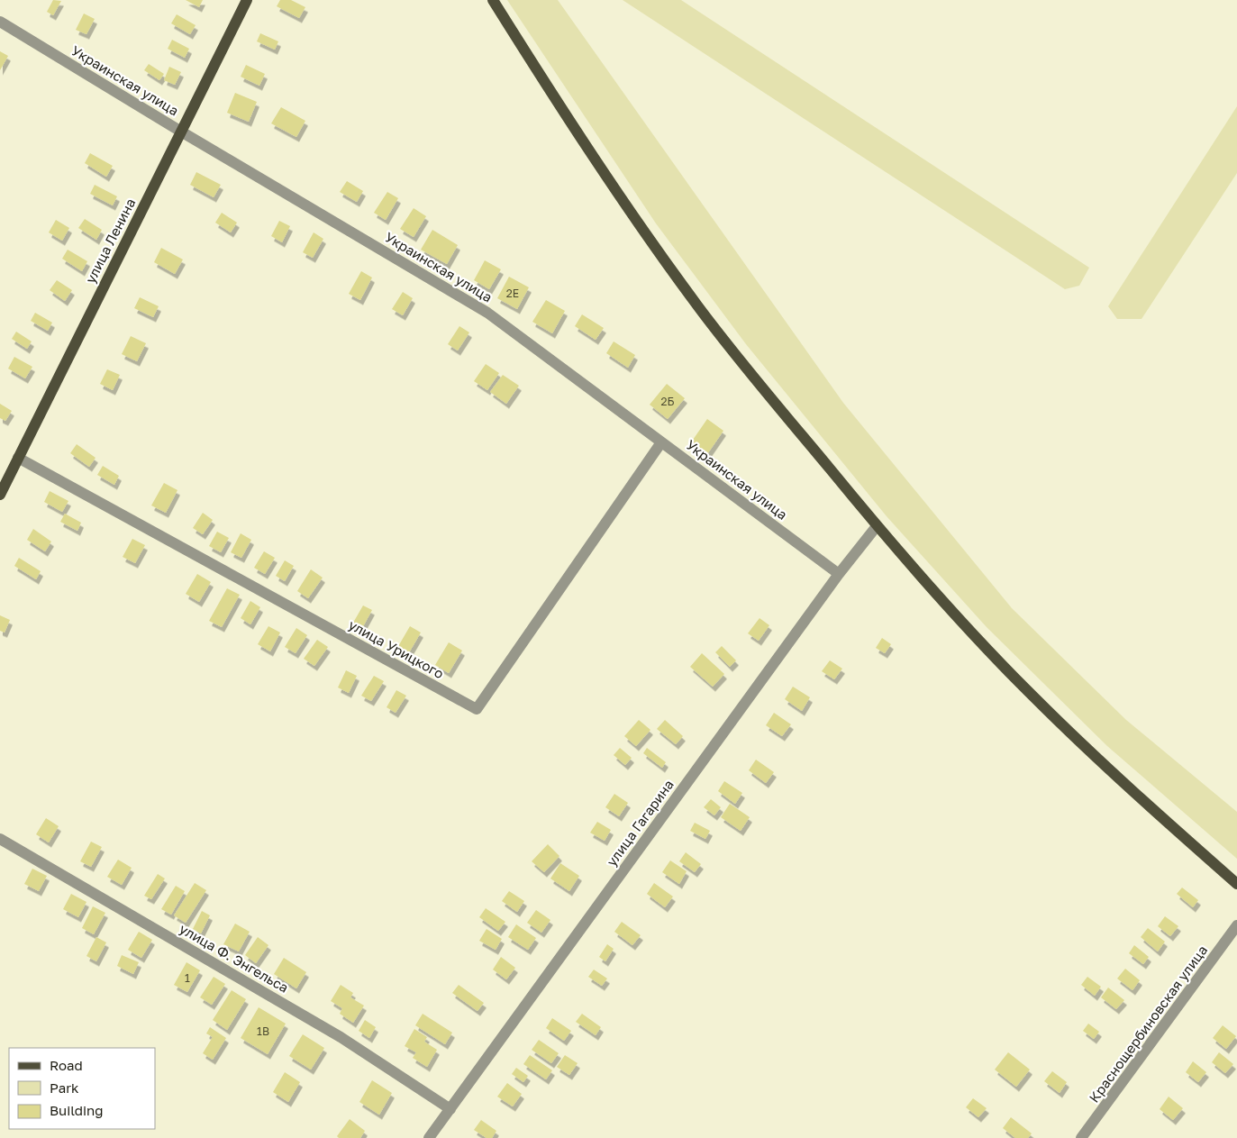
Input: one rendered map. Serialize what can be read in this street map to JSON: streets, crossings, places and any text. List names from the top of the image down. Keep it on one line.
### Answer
{"streets":{"main road":["улица Ленина"],"street":["Украинская улица","улица Урицкого","улица Гагарина","улица Ф. Энгельса","Краснощербиновская улица"]},"crossings":[["Украинская улица","улица Ленина"],["Украинская улица","улица Урицкого"],["Украинская улица","улица Гагарина"],["улица Ленина","улица Урицкого"],["улица Гагарина","улица Ф. Энгельса"]],"house_numbers":["2Е","2Б","1","1В"],"legend":["Road","Park","Building"]}
